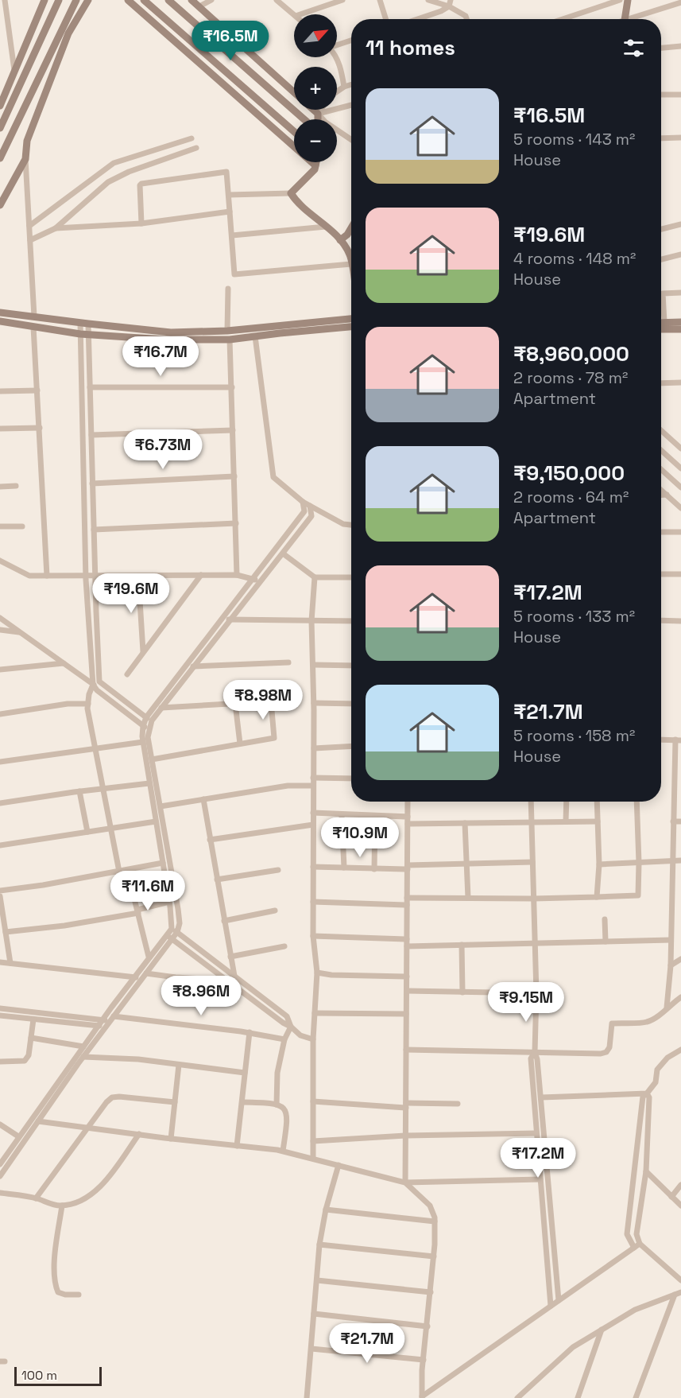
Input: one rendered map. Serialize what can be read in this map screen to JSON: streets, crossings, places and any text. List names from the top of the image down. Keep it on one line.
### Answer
{"scale_bar":"100 m","north":"top right","page":{"map_buttons":["+","−"],"heading":"11 homes","price":["₹16.5M","₹16.7M","₹6.73M","₹19.6M","₹8.98M","₹10.9M","₹11.6M","₹8.96M","₹9.15M","₹17.2M","₹21.7M"],"list":[{"name":"₹16.5M","note":"5 rooms · 143 m² · House"},{"name":"₹19.6M","note":"4 rooms · 148 m² · House"},{"name":"₹8,960,000","note":"2 rooms · 78 m² · Apartment"},{"name":"₹9,150,000","note":"2 rooms · 64 m² · Apartment"},{"name":"₹17.2M","note":"5 rooms · 133 m² · House"},{"name":"₹21.7M","note":"5 rooms · 158 m² · House"}],"scale":"100 m"}}
